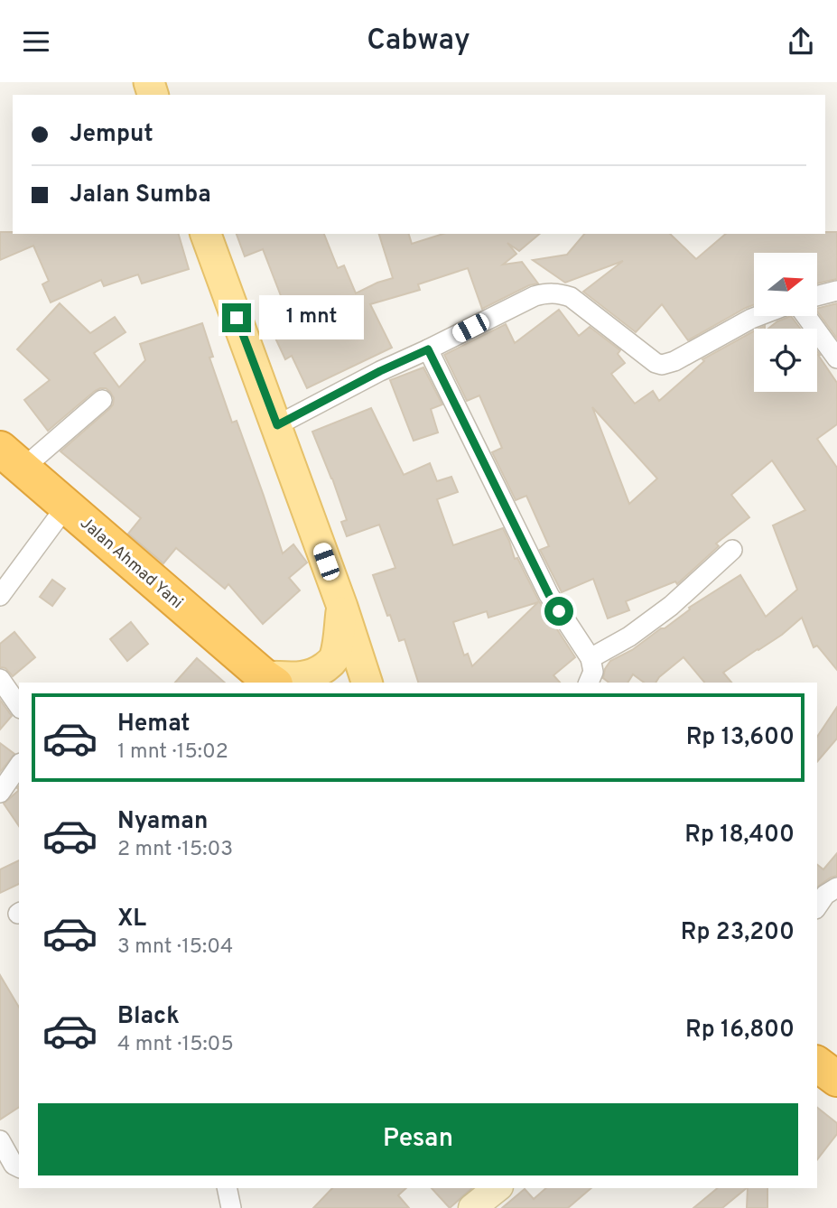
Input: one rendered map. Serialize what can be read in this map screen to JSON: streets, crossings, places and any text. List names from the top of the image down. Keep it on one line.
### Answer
{"streets":{"highway":["Jalan Ahmad Yani"]},"north":"right","page":{"header":"Cabway","banner":["Jemput","Jalan Sumba"],"bubble":"1 mnt","list":[{"name":"Hemat","note":"1 mnt · 15:02","value":"Rp 13,600"},{"name":"Nyaman","note":"2 mnt · 15:03","value":"Rp 18,400"},{"name":"XL","note":"3 mnt · 15:04","value":"Rp 23,200"},{"name":"Black","note":"4 mnt · 15:05","value":"Rp 16,800"}],"buttons":"Pesan"}}
